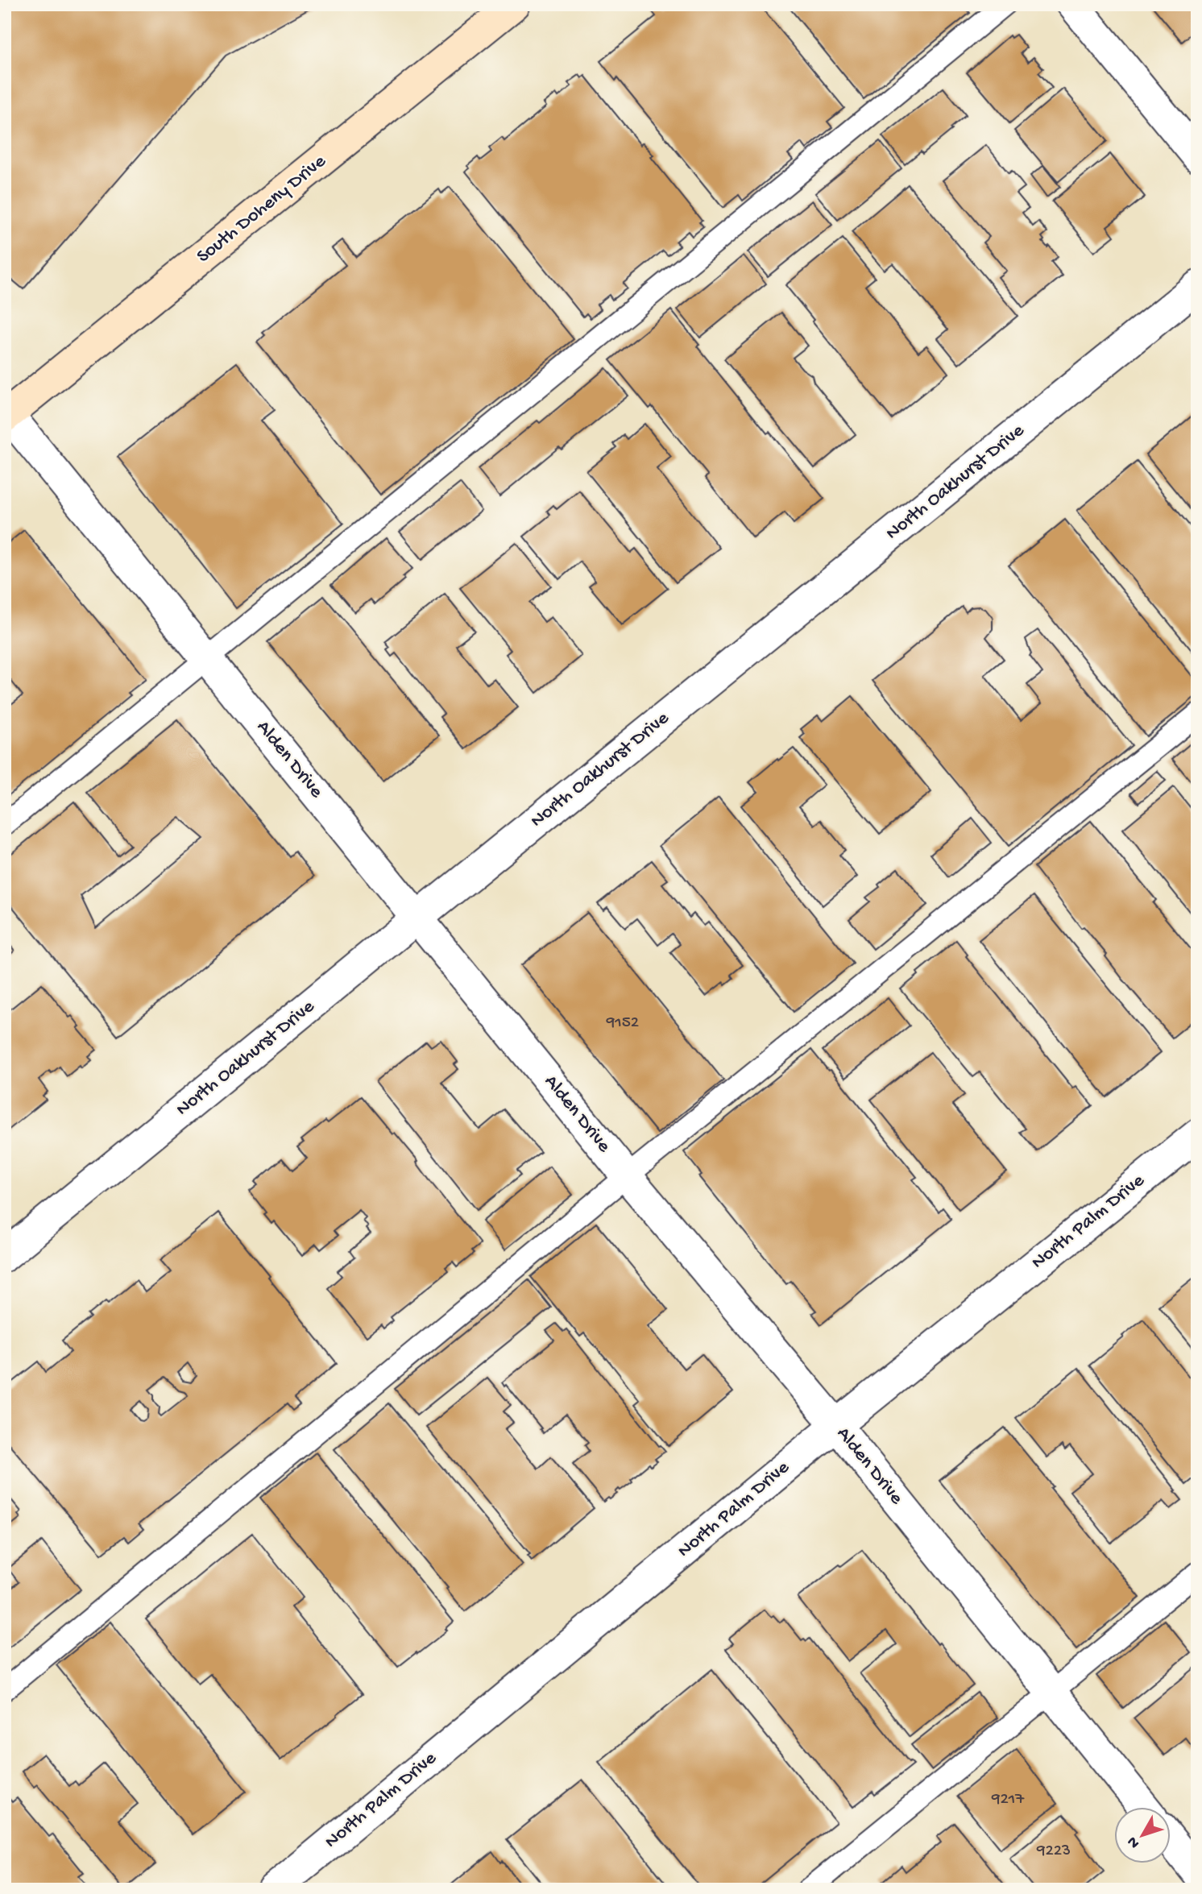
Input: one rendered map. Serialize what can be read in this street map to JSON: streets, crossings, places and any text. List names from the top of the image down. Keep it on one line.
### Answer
{"streets":{"street":["South Doheny Drive","North Oakhurst Drive","Alden Drive","North Palm Drive"]},"crossings":[["South Doheny Drive","Alden Drive"],["North Oakhurst Drive","Alden Drive"],["Alden Drive","North Palm Drive"]],"house_numbers":["9152","9217","9223"],"north":"bottom left"}
